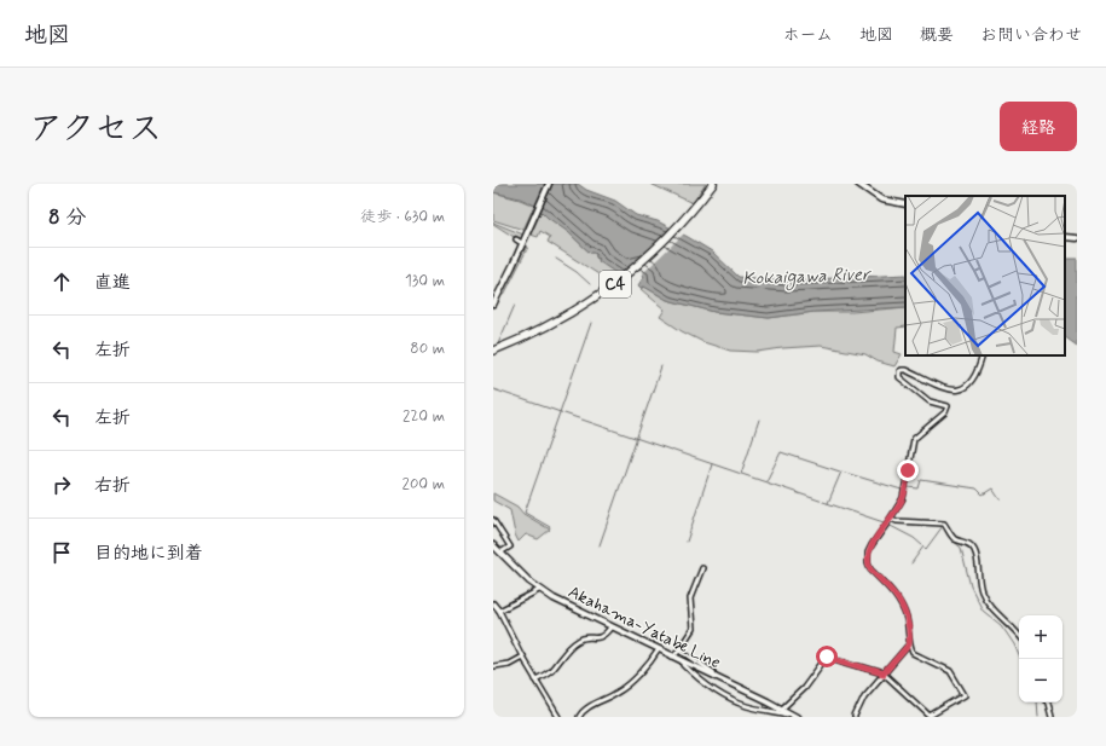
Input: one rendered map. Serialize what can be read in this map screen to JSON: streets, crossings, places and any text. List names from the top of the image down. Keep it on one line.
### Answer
{"streets":{"highway":["C4"],"main road":["Akahama-Yatabe Line"]},"water":["Kokaigawa River"],"page":{"header":"地図","nav":["ホーム","地図","概要","お問い合わせ"],"title":"アクセス","buttons":"経路","heading":["8 分","徒歩 · 630 m"],"list":[["直進","130 m"],["左折","80 m"],["左折","220 m"],["右折","200 m"],"目的地に到着"],"map_buttons":["+","−"]}}
